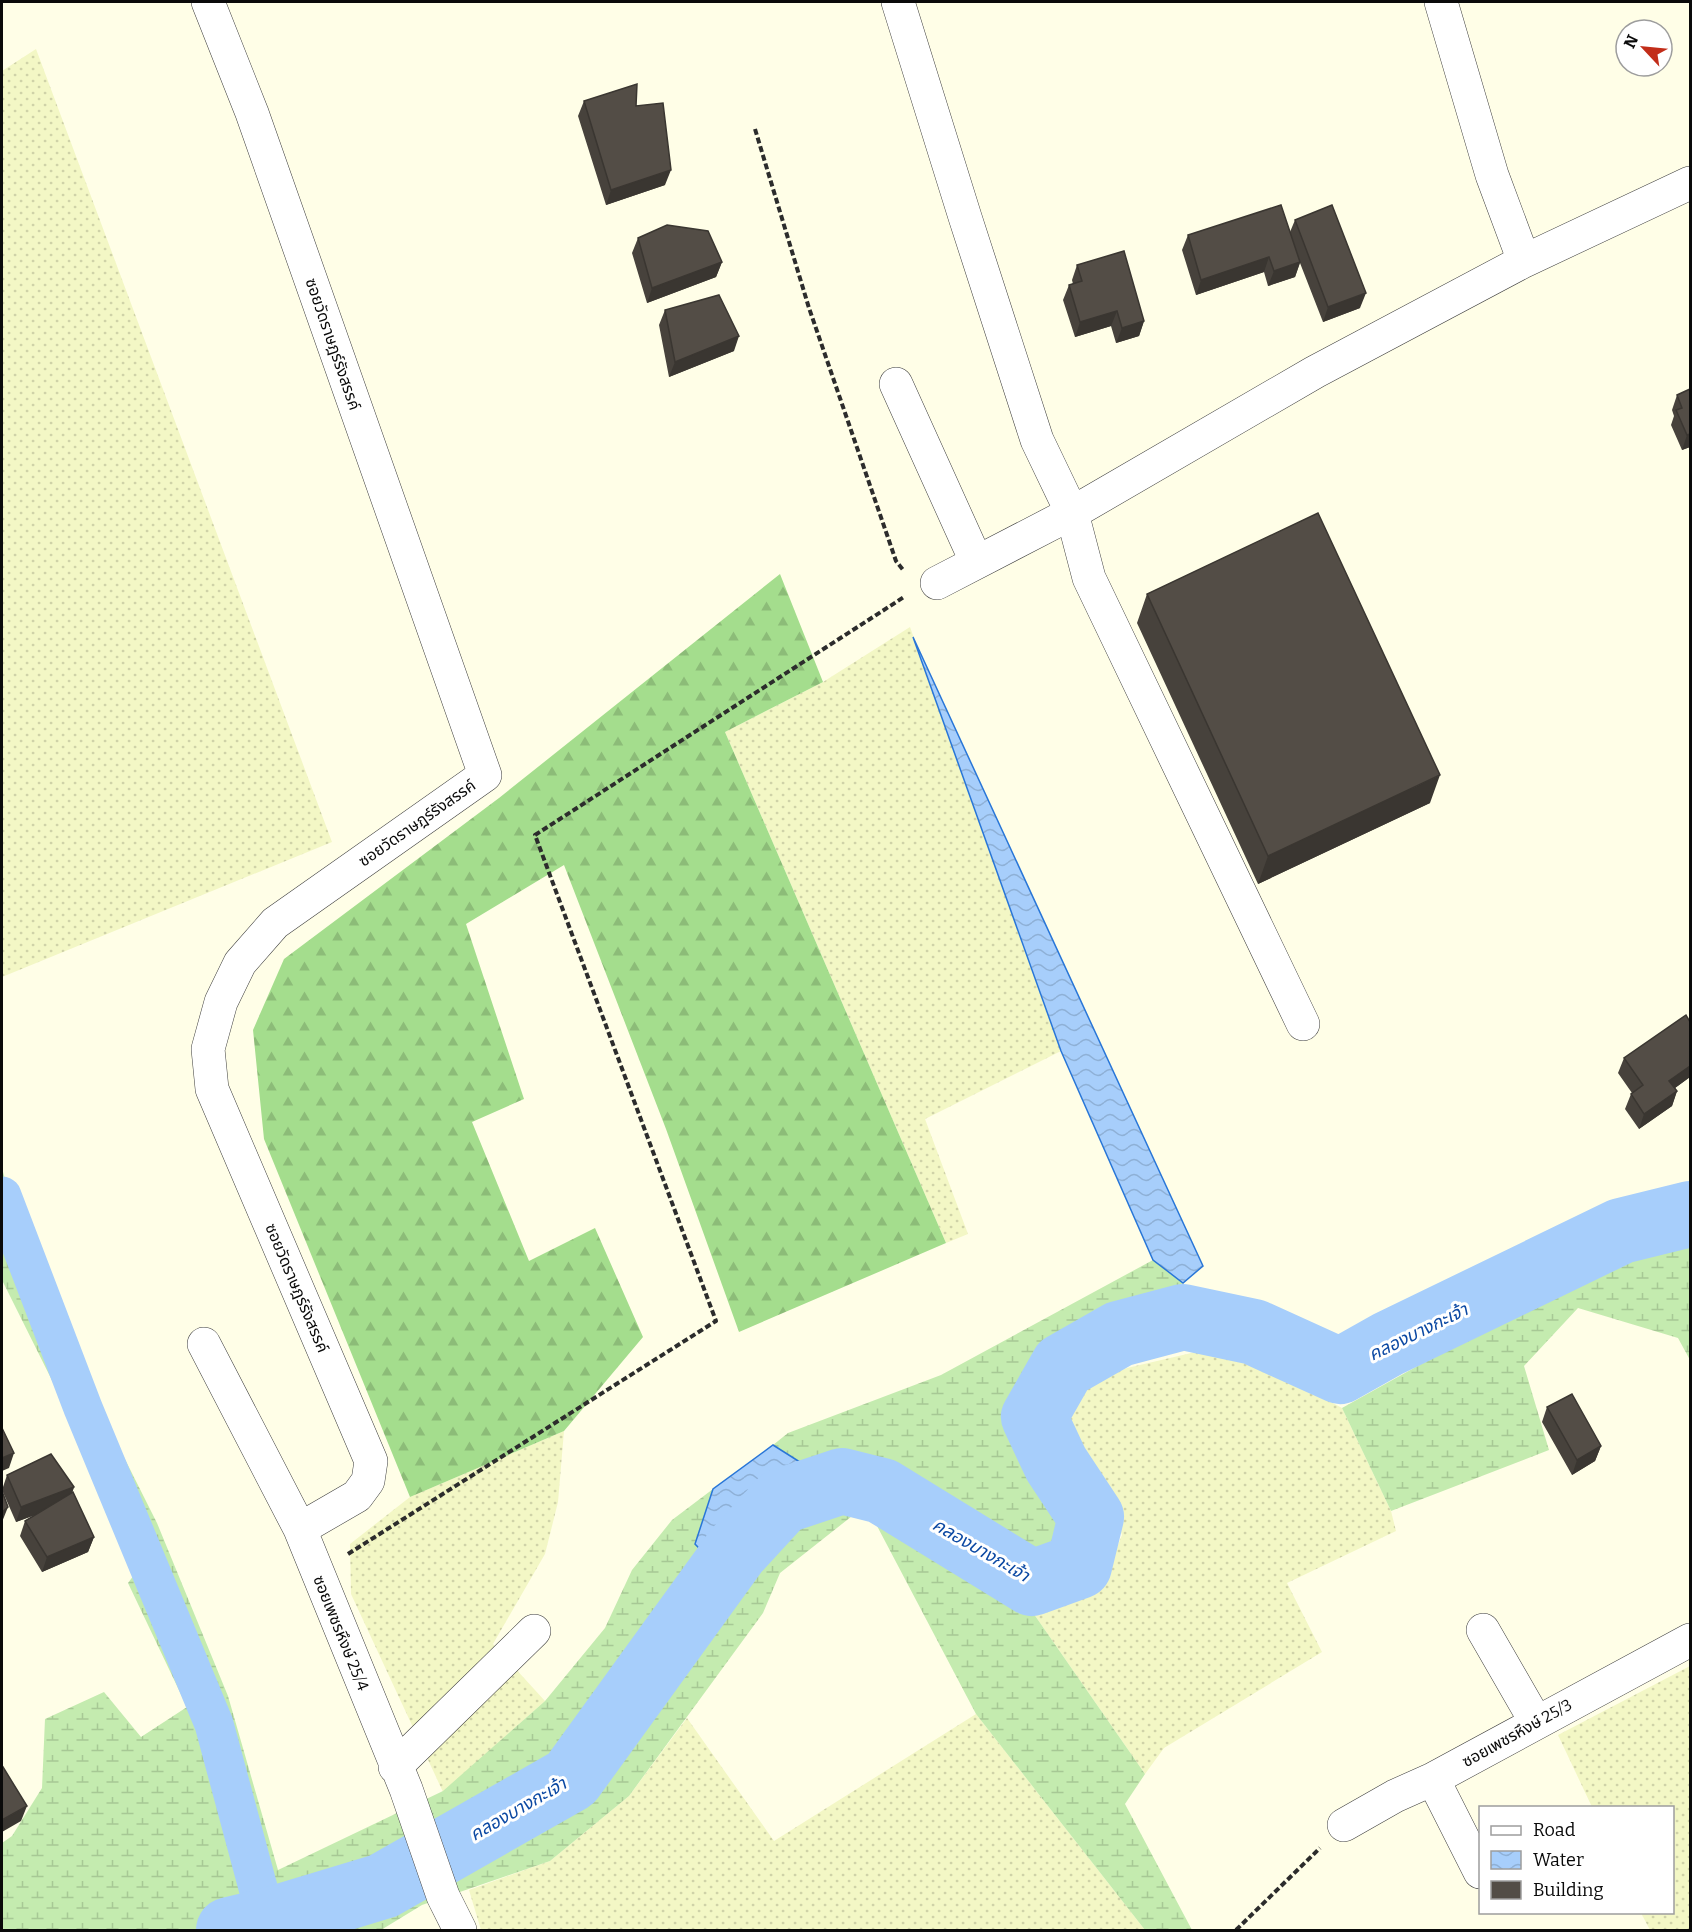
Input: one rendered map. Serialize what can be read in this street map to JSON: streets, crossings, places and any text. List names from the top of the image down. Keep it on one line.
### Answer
{"streets":{"street":["ซอยวัดราษฎร์รังสรรค์","ซอยเพชรหึงษ์ 25/4","ซอยเพชรหึงษ์ 25/3"]},"crossings":[["ซอยวัดราษฎร์รังสรรค์","ซอยเพชรหึงษ์ 25/4"]],"water":["คลองบางกะเจ้า"],"legend":["Road","Water","Building"],"north":"top left"}
